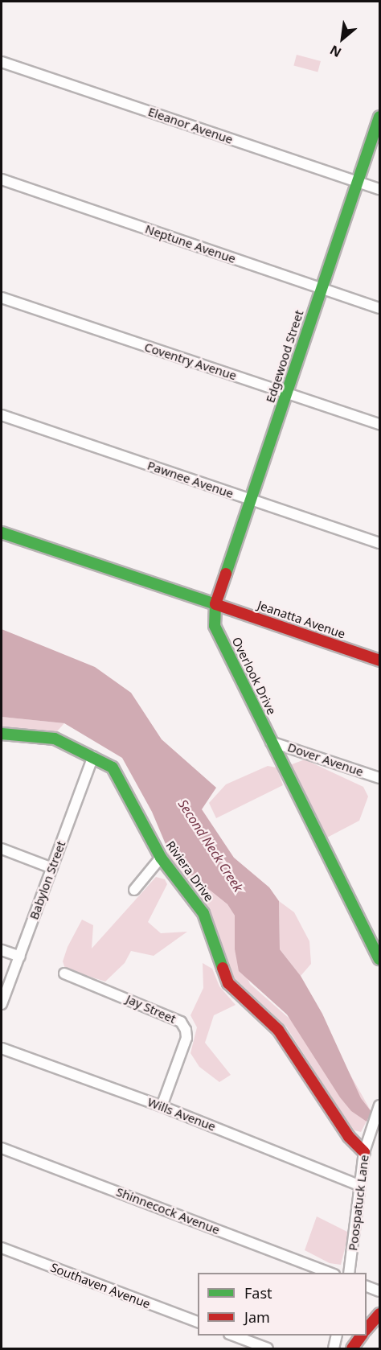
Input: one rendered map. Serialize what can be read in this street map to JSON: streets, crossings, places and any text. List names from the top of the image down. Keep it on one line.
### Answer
{"streets":{"street":["Eleanor Avenue","Neptune Avenue","Edgewood Street","Coventry Avenue","Pawnee Avenue","Jeanatta Avenue","Overlook Drive","Dover Avenue","Riviera Drive","Babylon Street","Jay Street","Wills Avenue","Poospatuck Lane","Shinnecock Avenue","Southaven Avenue"]},"crossings":[["Eleanor Avenue","Edgewood Street"],["Neptune Avenue","Edgewood Street"],["Edgewood Street","Coventry Avenue"],["Edgewood Street","Pawnee Avenue"],["Edgewood Street","Jeanatta Avenue"],["Edgewood Street","Overlook Drive"],["Jeanatta Avenue","Overlook Drive"],["Overlook Drive","Dover Avenue"],["Riviera Drive","Babylon Street"],["Riviera Drive","Poospatuck Lane"],["Jay Street","Wills Avenue"],["Wills Avenue","Poospatuck Lane"]],"water":["Second Neck Creek"],"legend":["Fast","Jam"],"north":"bottom left"}
